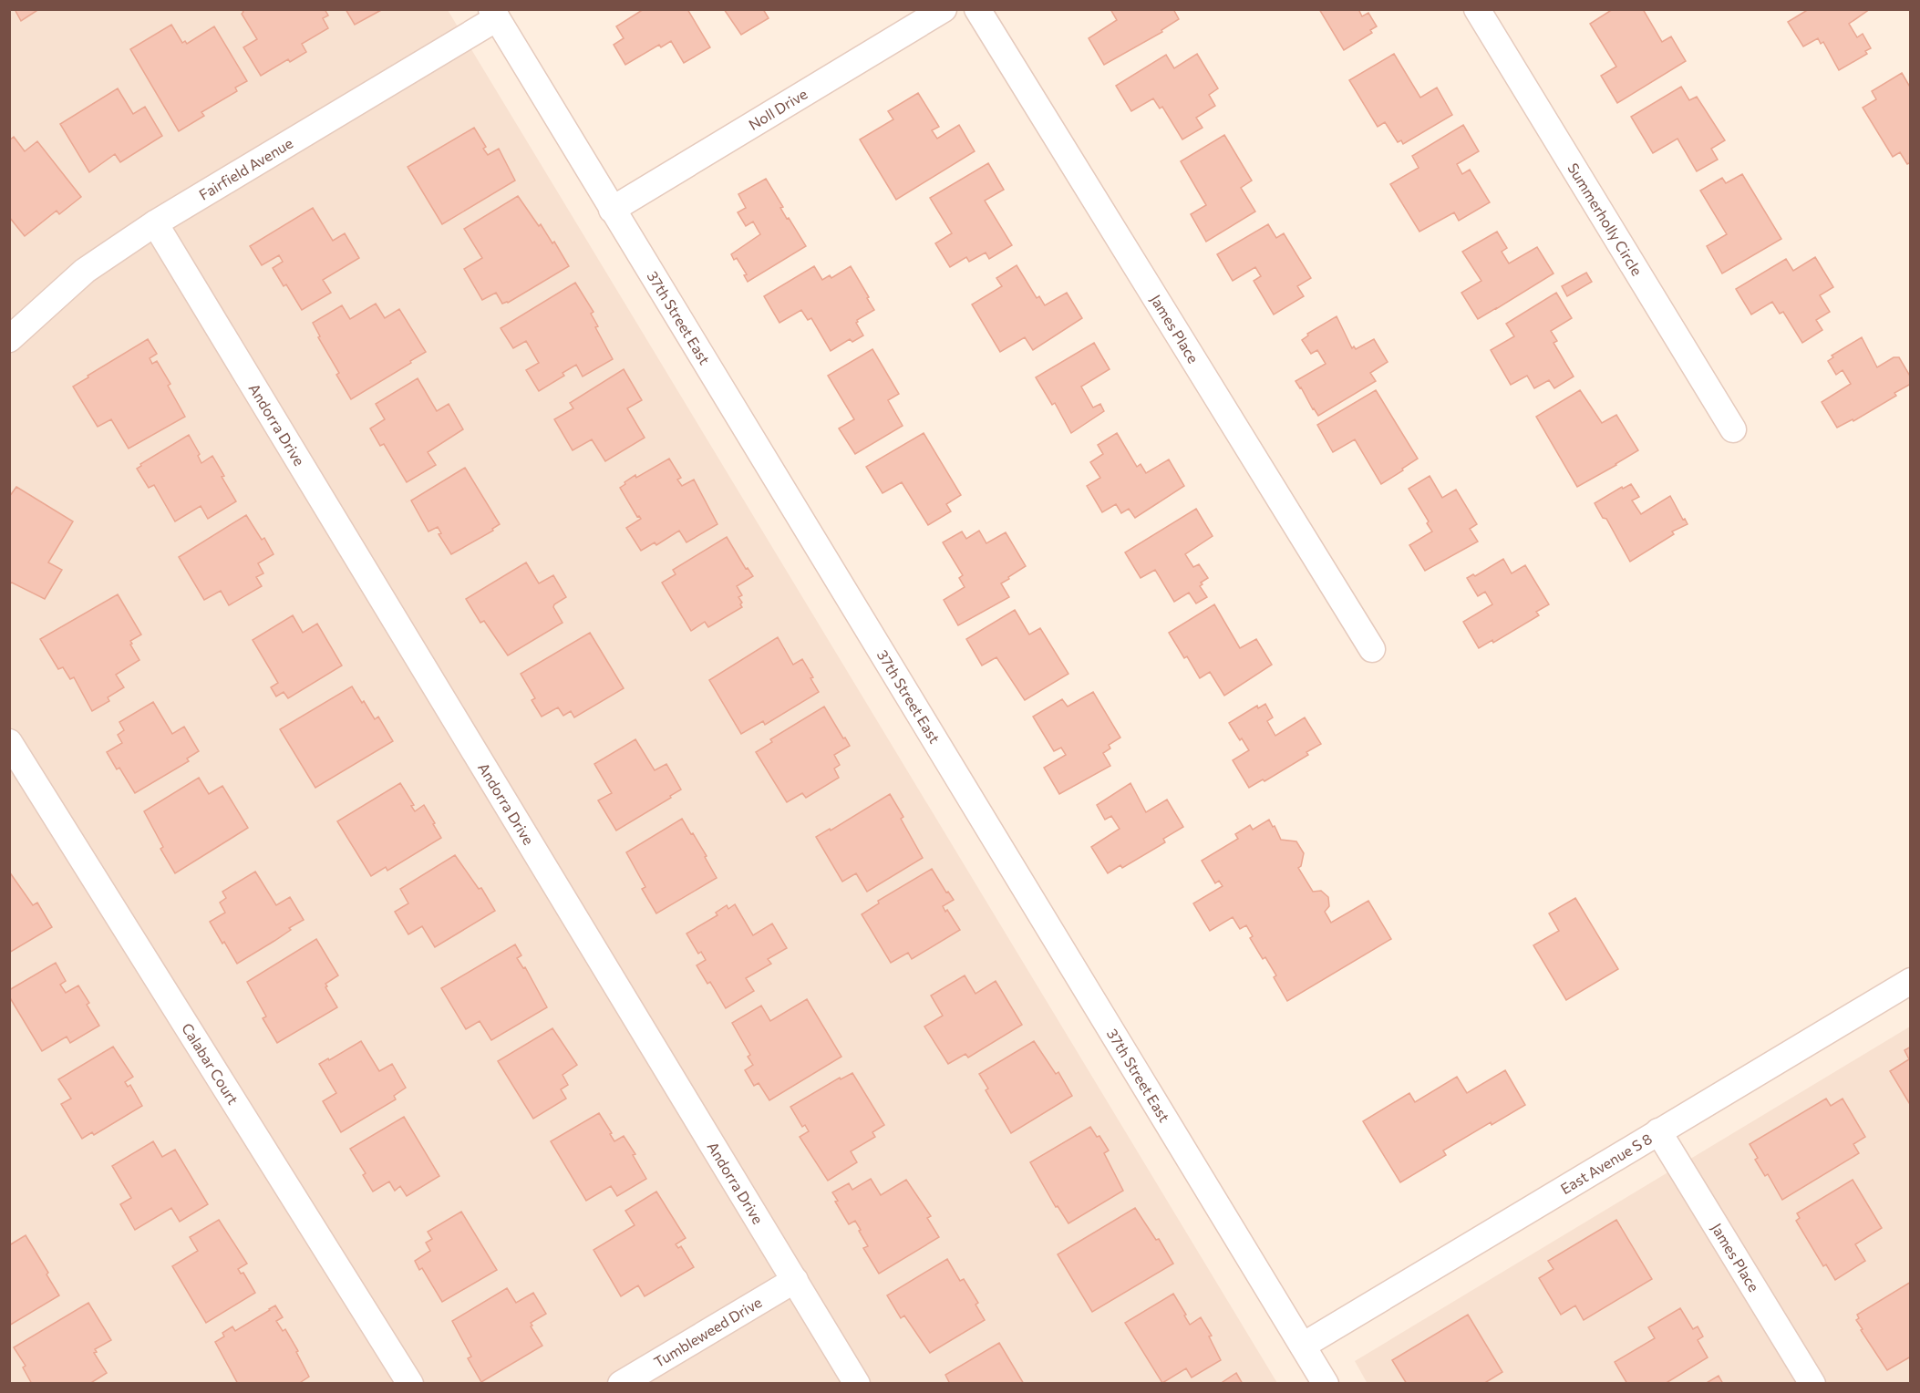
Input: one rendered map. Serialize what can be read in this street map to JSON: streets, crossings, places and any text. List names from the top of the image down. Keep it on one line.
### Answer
{"streets":{"street":["Noll Drive","Fairfield Avenue","Summerholly Circle","37th Street East","James Place","Andorra Drive","Calabar Court","East Avenue S 8","Tumbleweed Drive"]},"crossings":[["Noll Drive","37th Street East"],["Fairfield Avenue","37th Street East"],["Fairfield Avenue","Andorra Drive"],["37th Street East","East Avenue S 8"],["James Place","East Avenue S 8"],["Andorra Drive","Tumbleweed Drive"]]}
